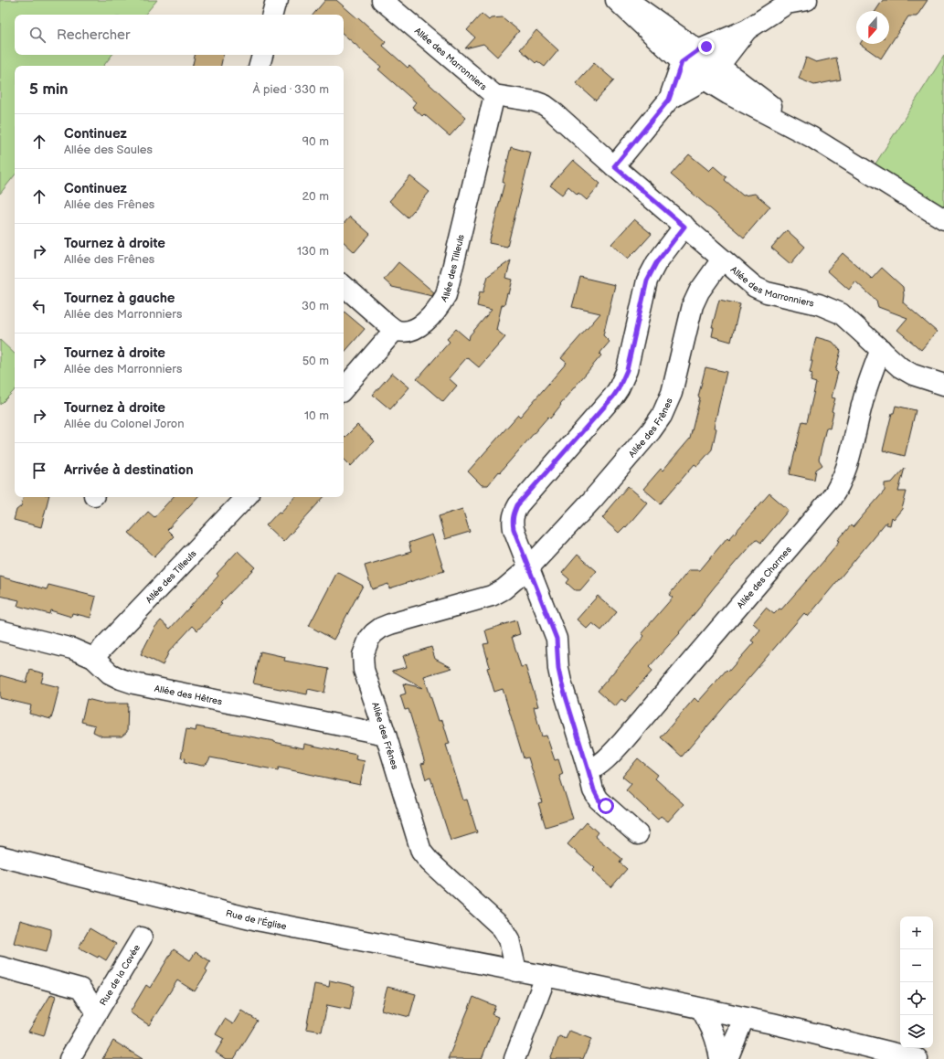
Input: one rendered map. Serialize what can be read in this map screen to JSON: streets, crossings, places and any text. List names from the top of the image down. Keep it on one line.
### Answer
{"streets":{"street":["Allée des Marronniers","Allée des Tilleuls","Allée des Frênes","Allée des Charmes","Allée des Hêtres","Rue de l'Église","Rue de la Cavée"]},"crossings":[["Allée des Marronniers","Allée des Tilleuls"],["Allée des Marronniers","Allée des Frênes"],["Allée des Marronniers","Allée des Charmes"],["Allée des Tilleuls","Allée des Hêtres"],["Allée des Frênes","Allée des Hêtres"],["Allée des Frênes","Rue de l'Église"]],"north":"bottom","page":{"search":"Rechercher","heading":["5 min","À pied · 330 m"],"list":[["Continuez","Allée des Saules","90 m"],["Continuez","Allée des Frênes","20 m"],["Tournez à droite","Allée des Frênes","130 m"],["Tournez à gauche","Allée des Marronniers","30 m"],["Tournez à droite","Allée des Marronniers","50 m"],["Tournez à droite","Allée du Colonel Joron","10 m"],"Arrivée à destination"],"map_buttons":["+","−"]}}
